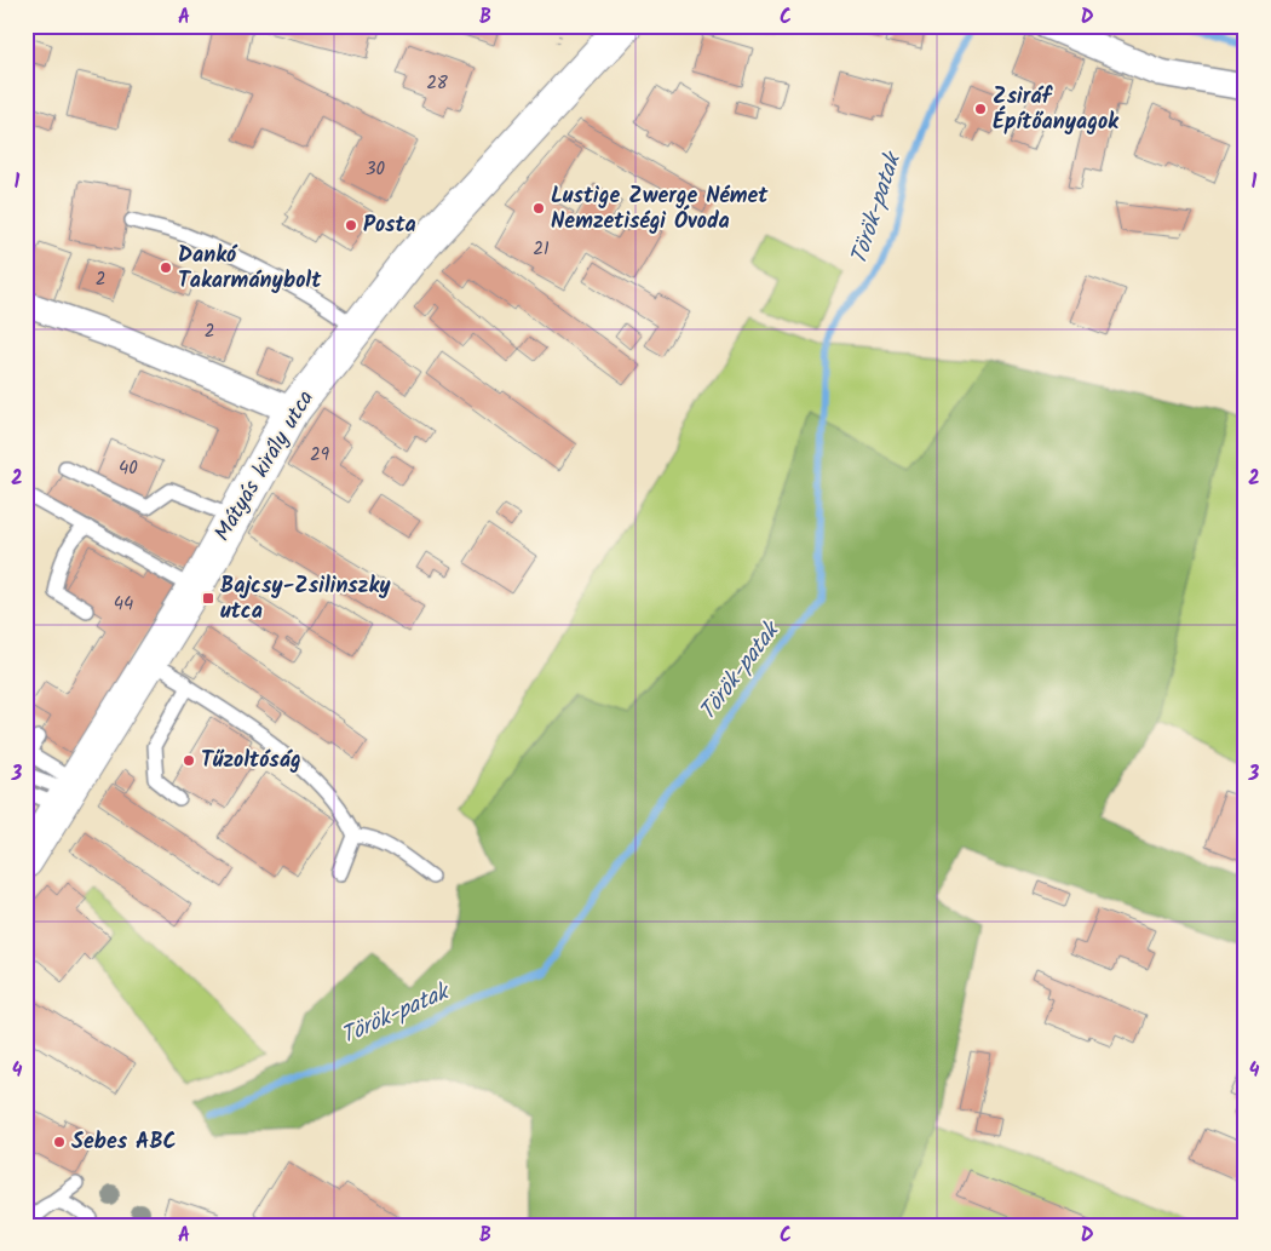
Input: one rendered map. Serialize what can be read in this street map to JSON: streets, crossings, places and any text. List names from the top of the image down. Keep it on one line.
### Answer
{"streets":{"main road":["Mátyás király utca"]},"water":["Török-patak"],"places":{"other":["Zsiráf Építőanyagok","Lustige Zwerge Német Nemzetiségi Óvoda","Posta","Dankó Takarmánybolt","Tűzoltóság","Sebes ABC"],"transit":["Bajcsy-Zsilinszky utca"]},"house_numbers":["28","30","21","2","2","29","40","44"],"grid":{"columns":["A","B","C","D"],"rows":["1","2","3","4"]}}
